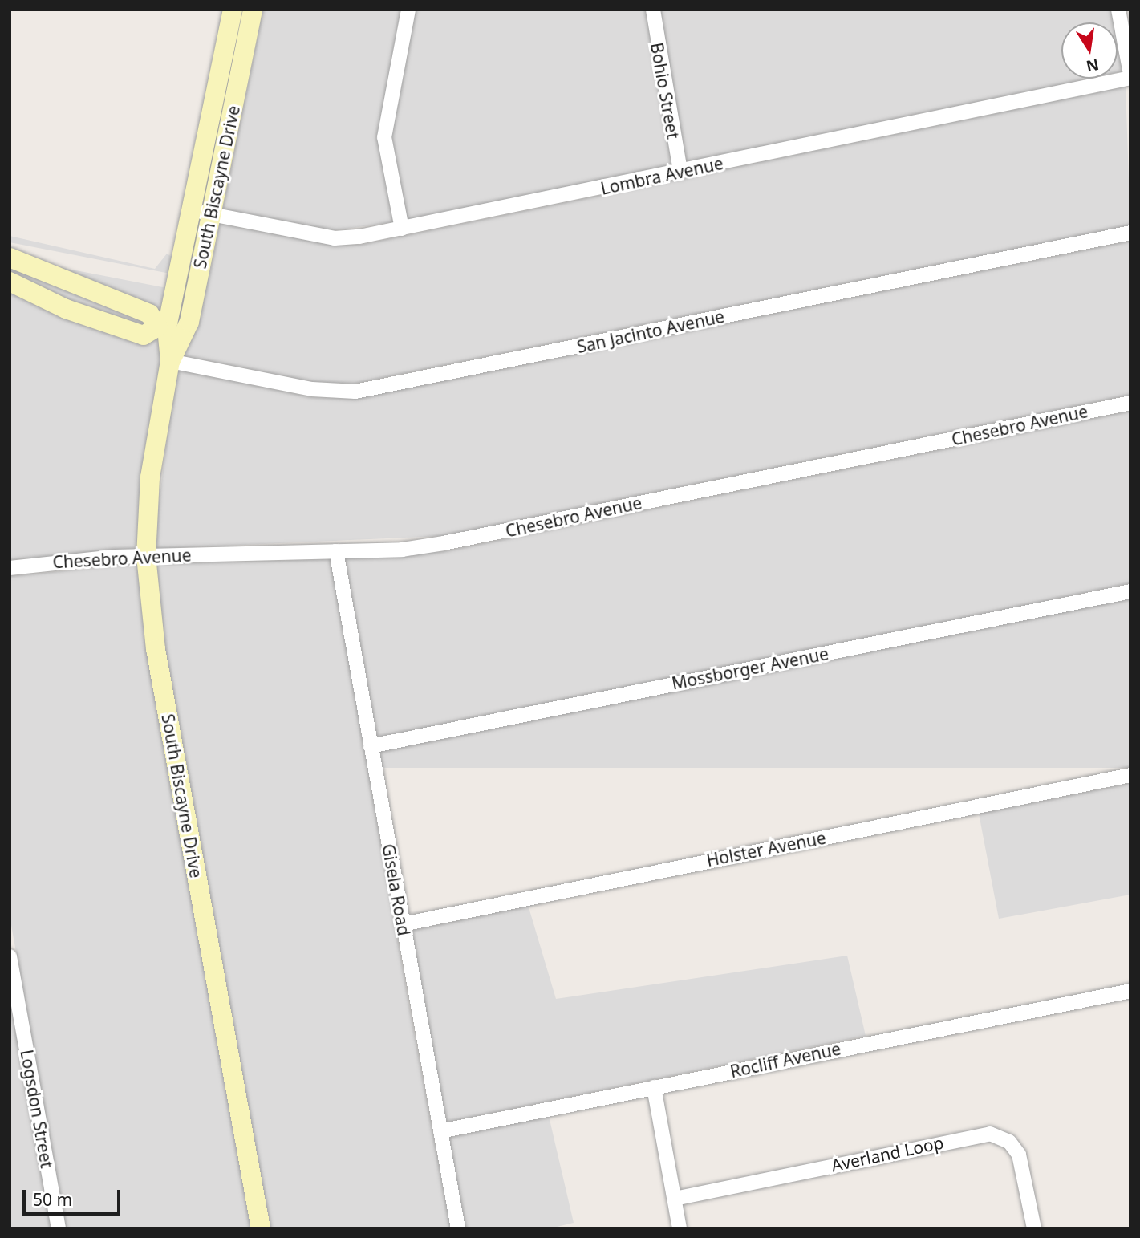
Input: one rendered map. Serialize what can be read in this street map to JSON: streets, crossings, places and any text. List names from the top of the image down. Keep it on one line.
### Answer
{"streets":{"street":["Bohio Street","Lombra Avenue","South Biscayne Drive","San Jacinto Avenue","Chesebro Avenue","Mossborger Avenue","Holster Avenue","Gisela Road","Rocliff Avenue","Logsdon Street","Averland Loop"]},"crossings":[["Bohio Street","Lombra Avenue"],["Lombra Avenue","South Biscayne Drive"],["South Biscayne Drive","San Jacinto Avenue"],["South Biscayne Drive","Chesebro Avenue"],["Chesebro Avenue","Gisela Road"],["Mossborger Avenue","Gisela Road"],["Holster Avenue","Gisela Road"],["Gisela Road","Rocliff Avenue"]],"scale_bar":"50 m","north":"bottom"}
